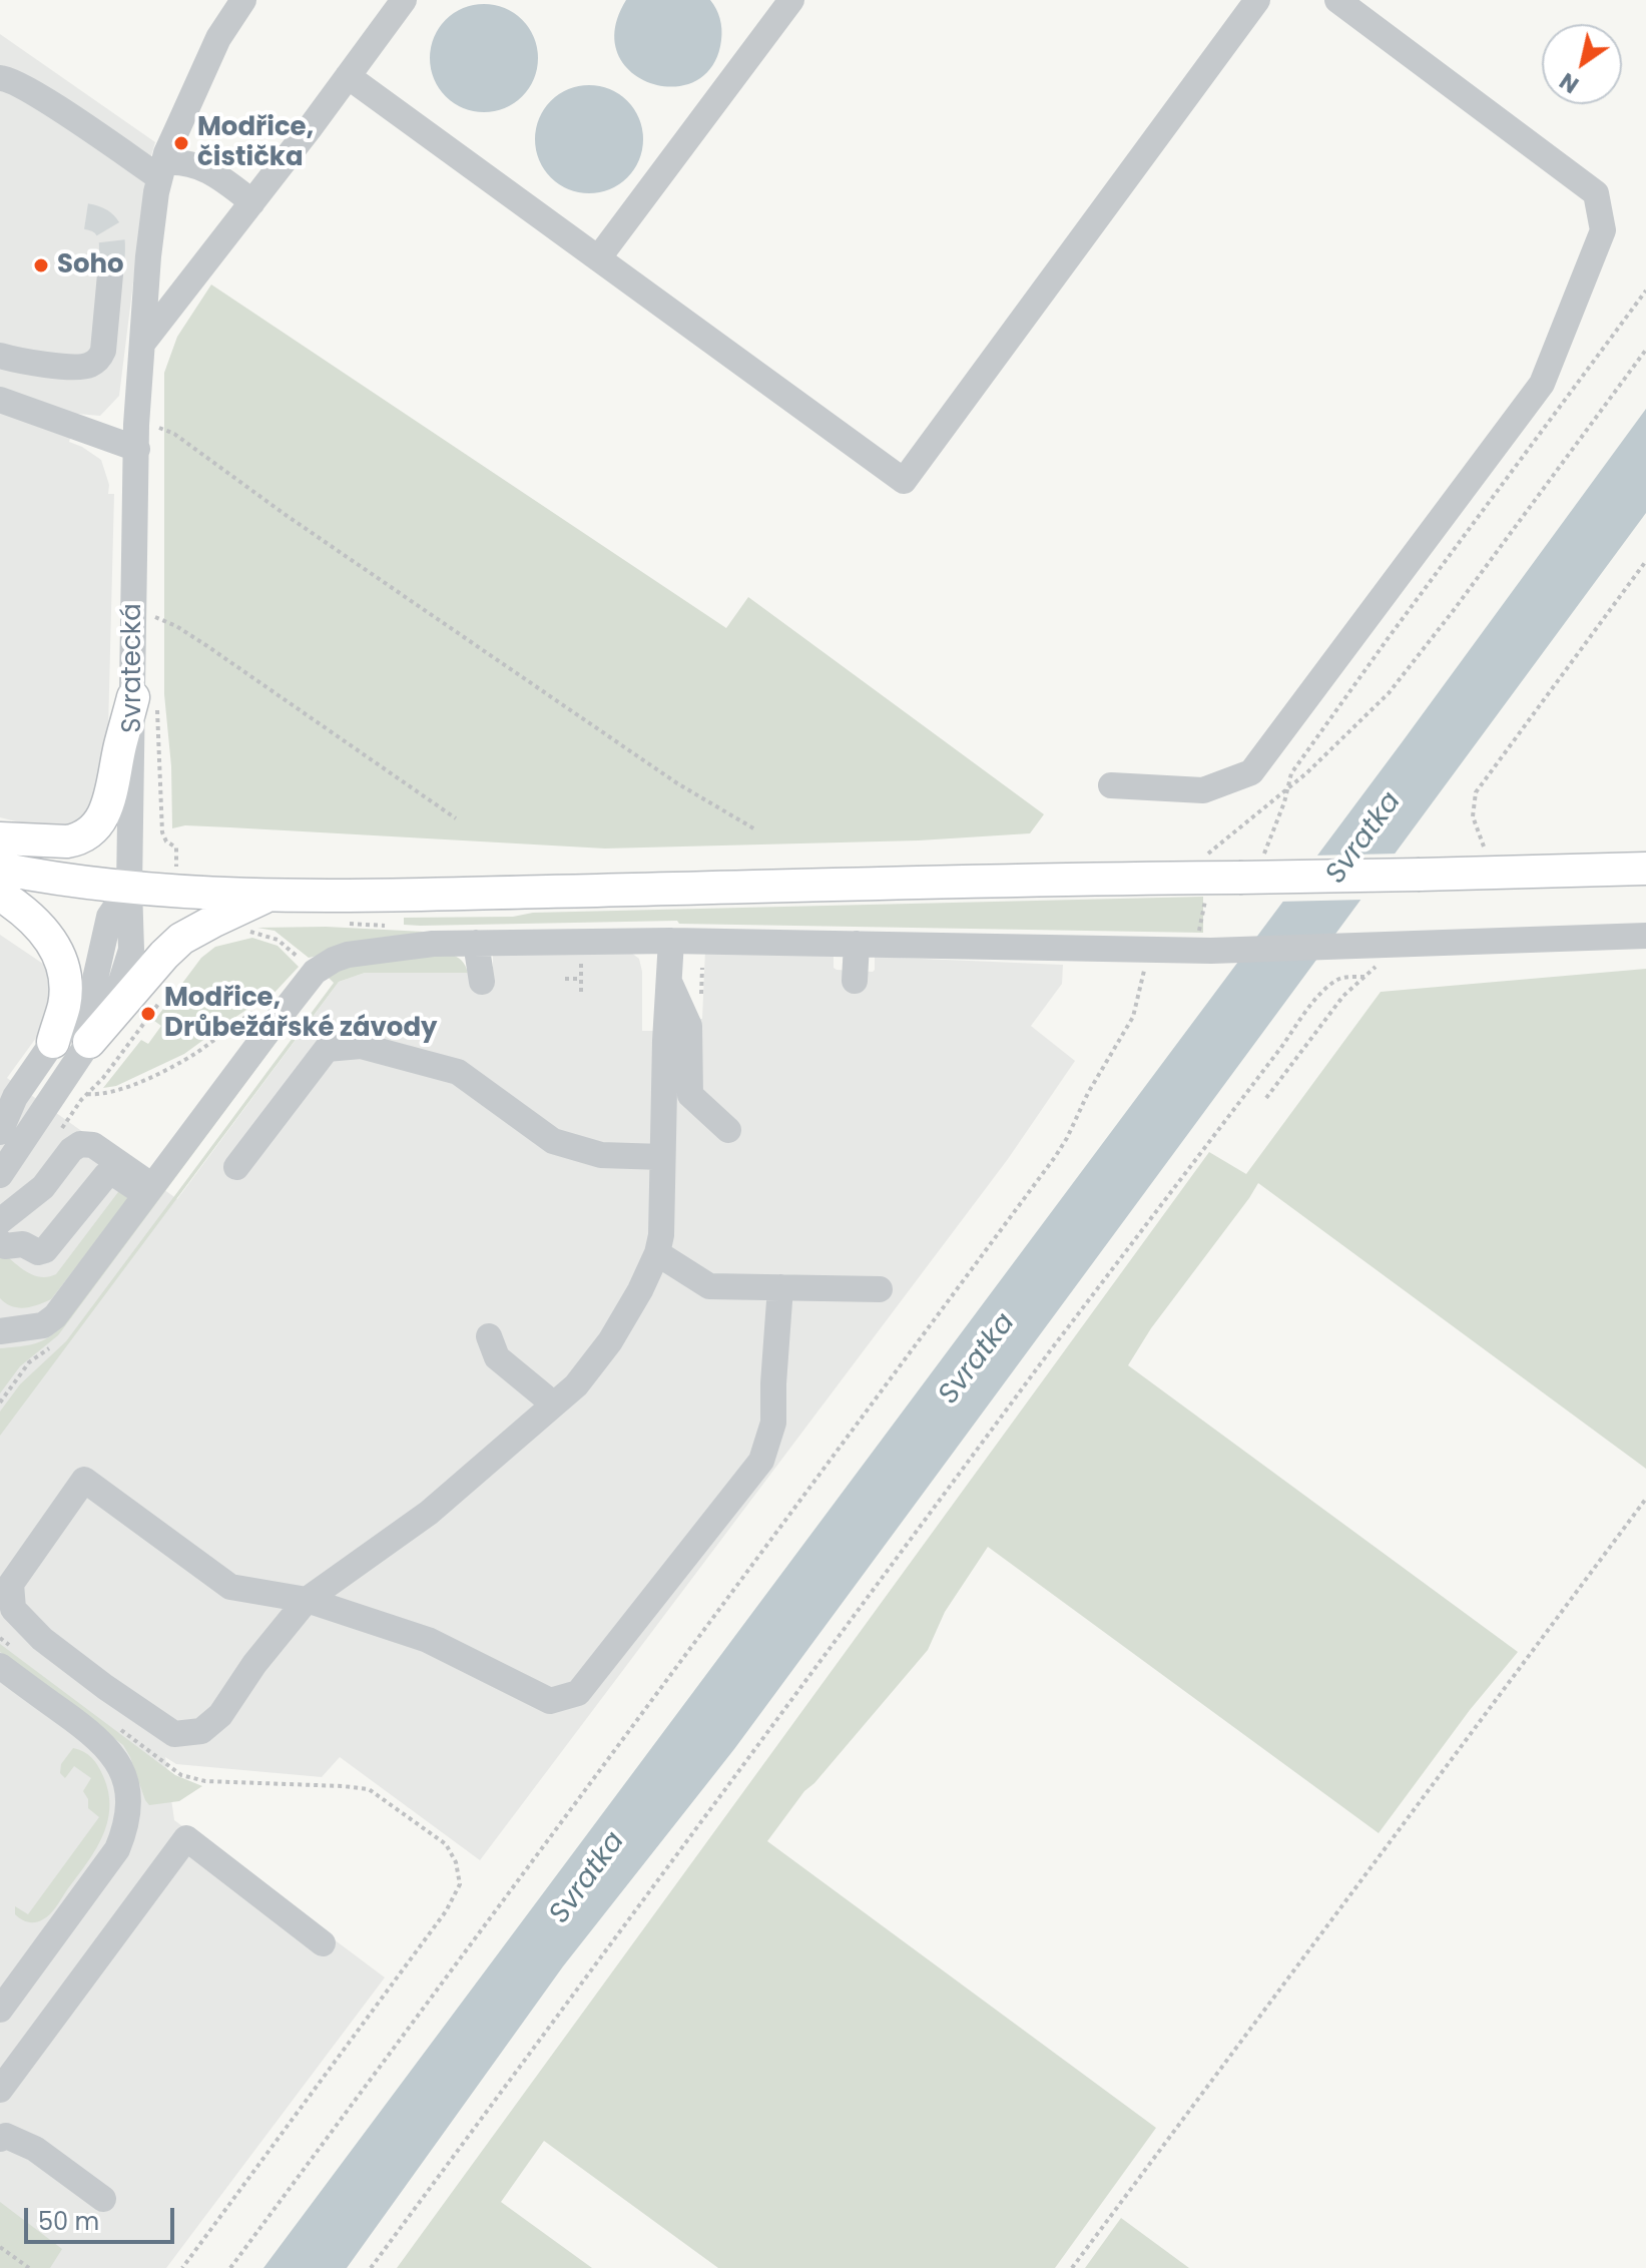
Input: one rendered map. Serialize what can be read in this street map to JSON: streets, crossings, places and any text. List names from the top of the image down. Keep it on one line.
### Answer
{"streets":{"street":["Svratecká"]},"water":["Svratka"],"places":["Modřice, čistička","Soho","Modřice, Drůbežářské závody"],"scale_bar":"50 m","north":"bottom left"}
